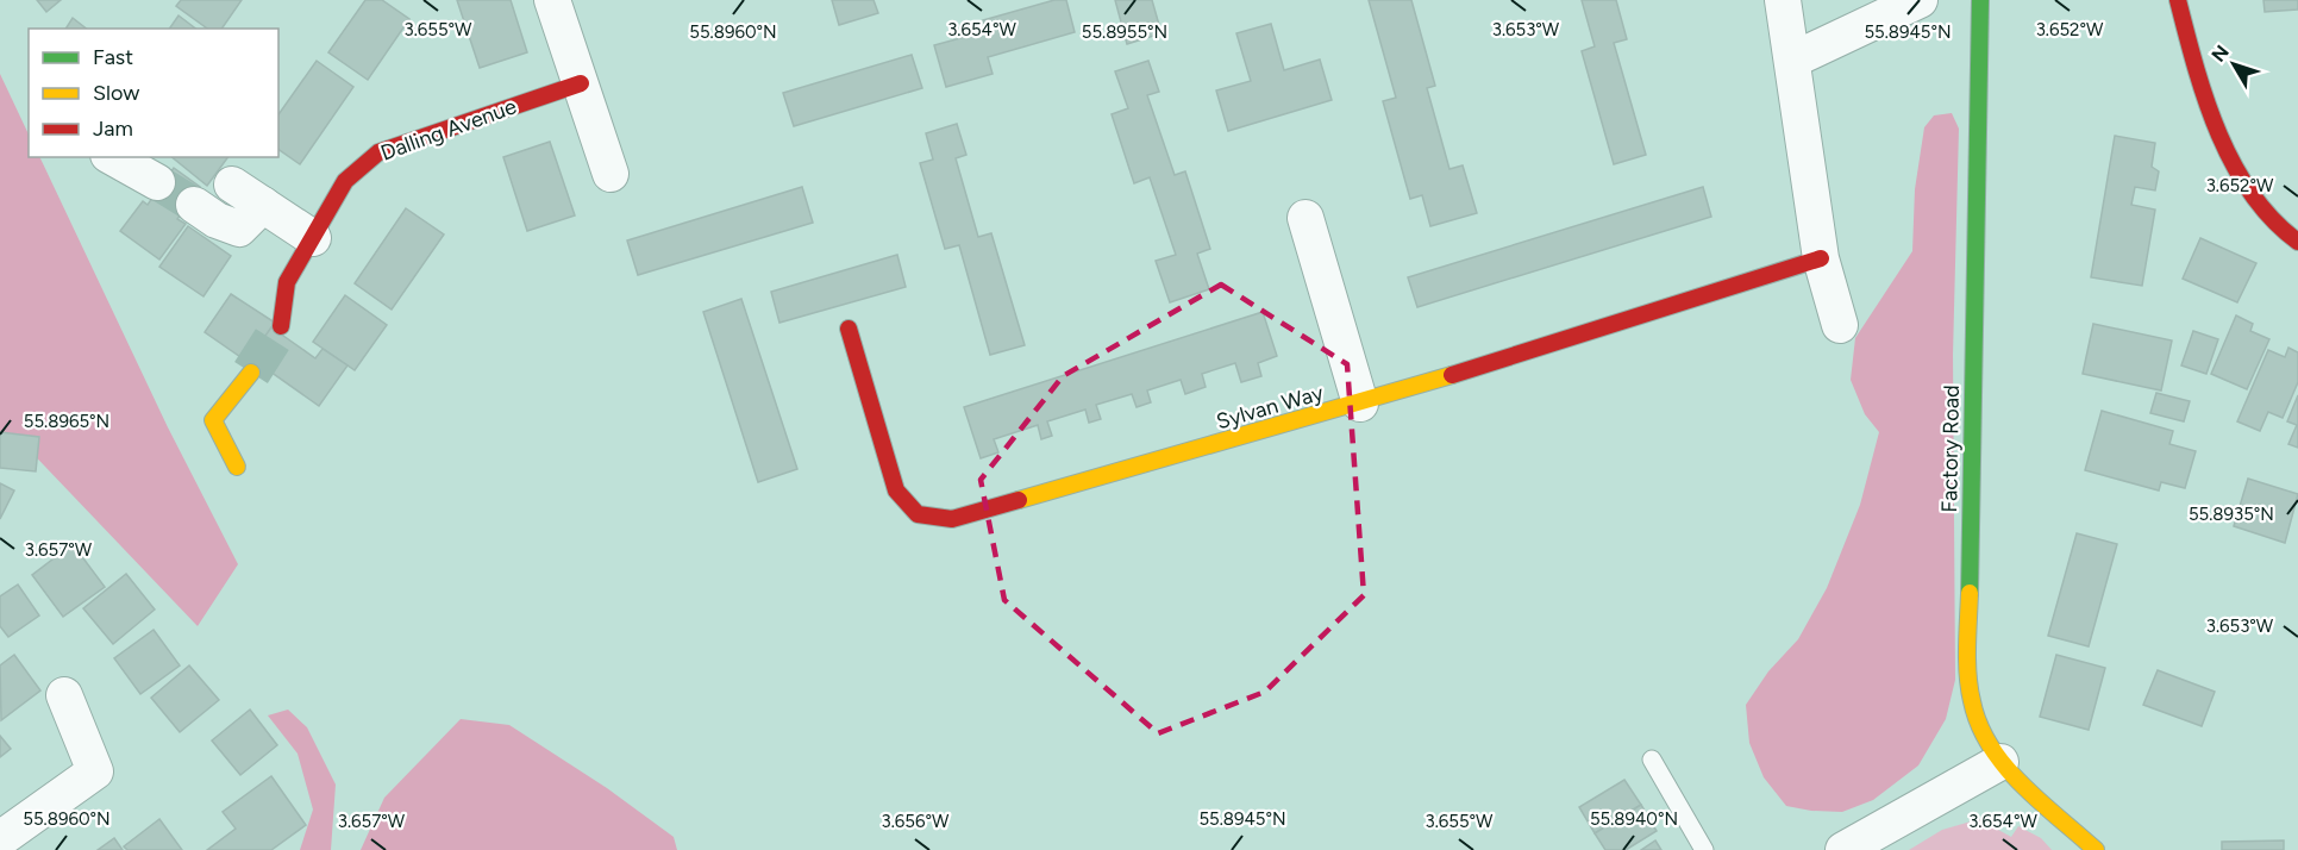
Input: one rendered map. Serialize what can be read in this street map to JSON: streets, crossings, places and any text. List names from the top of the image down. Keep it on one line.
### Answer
{"streets":{"street":["Dalling Avenue","Sylvan Way","Factory Road"]},"legend":["Fast","Slow","Jam"],"north":"top left","coordinates":["3.655°W","3.654°W","3.653°W","3.652°W","55.8960°N","55.8955°N","55.8945°N","55.8965°N","55.8935°N","3.657°W","55.8940°N","3.656°W"]}
